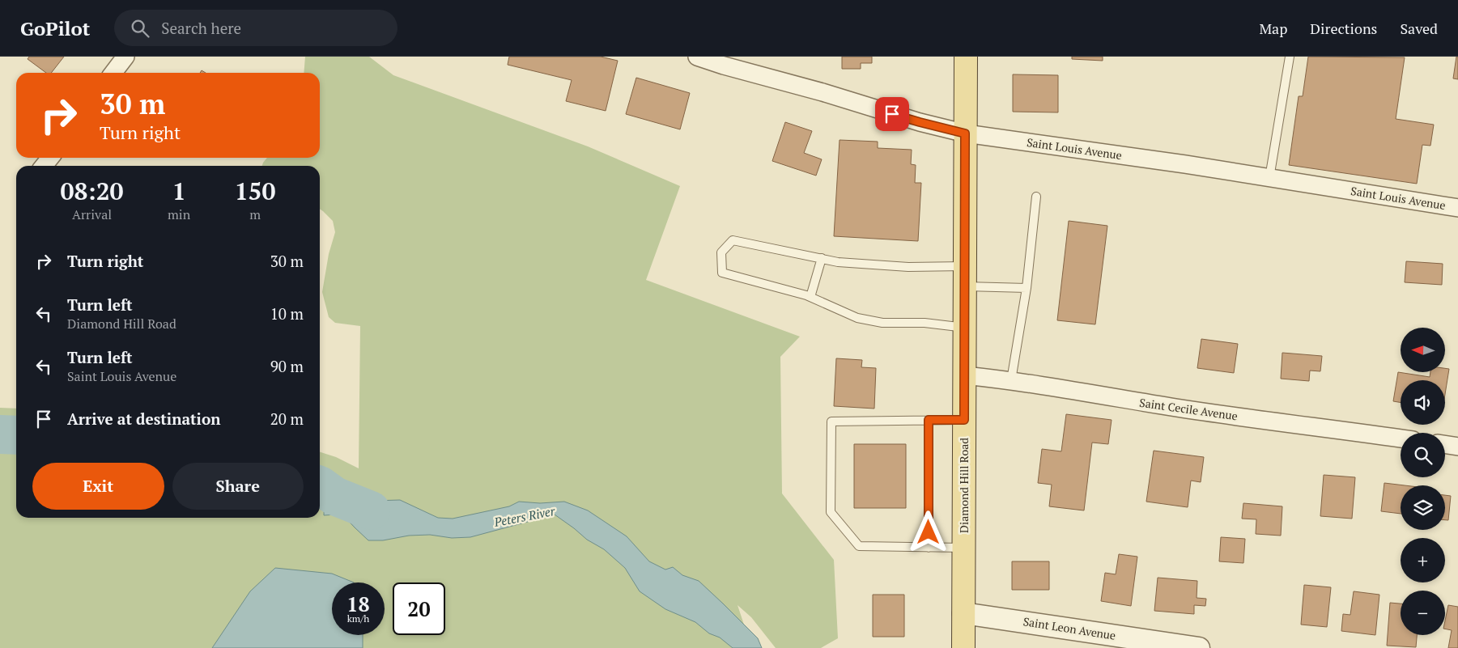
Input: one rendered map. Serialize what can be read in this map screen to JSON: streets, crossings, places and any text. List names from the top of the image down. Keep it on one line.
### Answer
{"streets":{"main road":["Diamond Hill Road"],"street":["Saint Louis Avenue","Saint Cecile Avenue","Saint Leon Avenue"]},"crossings":[["Saint Louis Avenue","Diamond Hill Road"],["Saint Cecile Avenue","Diamond Hill Road"],["Diamond Hill Road","Saint Leon Avenue"]],"water":["Peters River"],"north":"left","page":{"header":"GoPilot","search":"Search here","nav":["Map","Directions","Saved"],"turn":["30 m","Turn right"],"eta":["08:20","Arrival","1","min","150","m"],"list":[{"name":"Turn right","value":"30 m"},{"name":"Turn left","note":"Diamond Hill Road","value":"10 m"},{"name":"Turn left","note":"Saint Louis Avenue","value":"90 m"},{"name":"Arrive at destination","value":"20 m"}],"map_buttons":["+","−"],"buttons":["Exit","Share"],"speed":"18 km/h","limit":"20"}}
